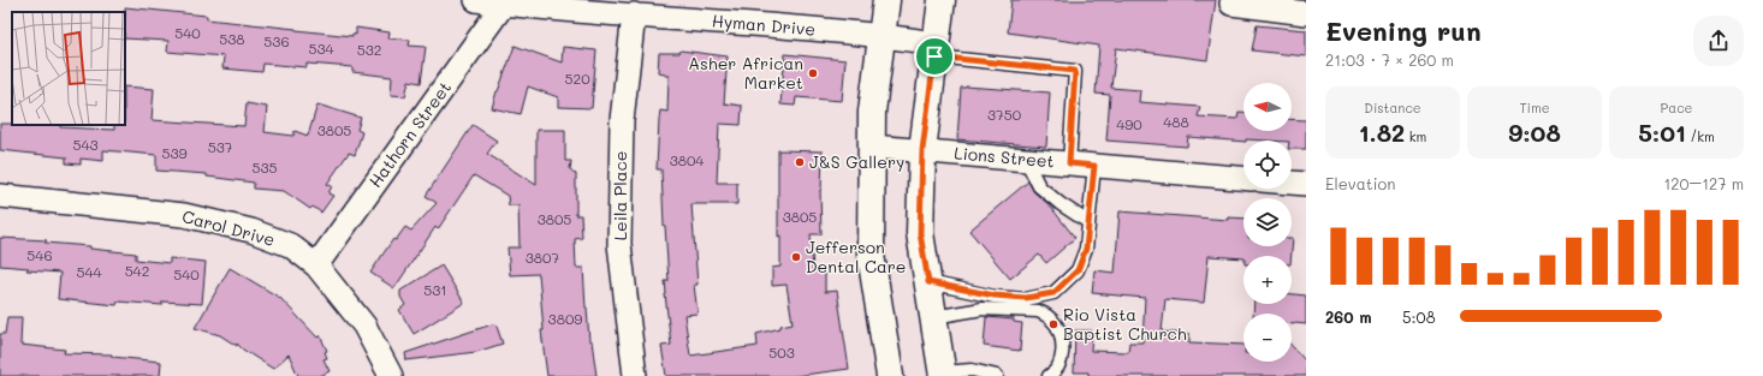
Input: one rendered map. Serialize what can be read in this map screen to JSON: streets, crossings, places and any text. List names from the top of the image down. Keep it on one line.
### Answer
{"streets":{"street":["Hyman Drive","Hathorn Street","Lions Street","Leila Place","Carol Drive"]},"crossings":[["Hyman Drive","Hathorn Street"],["Hyman Drive","Leila Place"],["Hathorn Street","Carol Drive"]],"places":["Asher African Market","J&S Gallery","Jefferson Dental Care","Rio Vista Baptist Church"],"house_numbers":["540","538","536","534","532","520","3750","488","490","3805","543","537","539","3804","535","3805","3805","546","3807","542","544","540","531","3809","503"],"north":"left","page":{"heading":["Evening run","21:03 · 7 × 260 m"],"stats":[["Distance","1.82 km"],["Time","9:08"],["Pace","5:01 /km"]],"map_buttons":["+","−"],"chart":["Elevation","120–127 m"],"list":[{"name":"260 m","note":"5:08"}]}}
